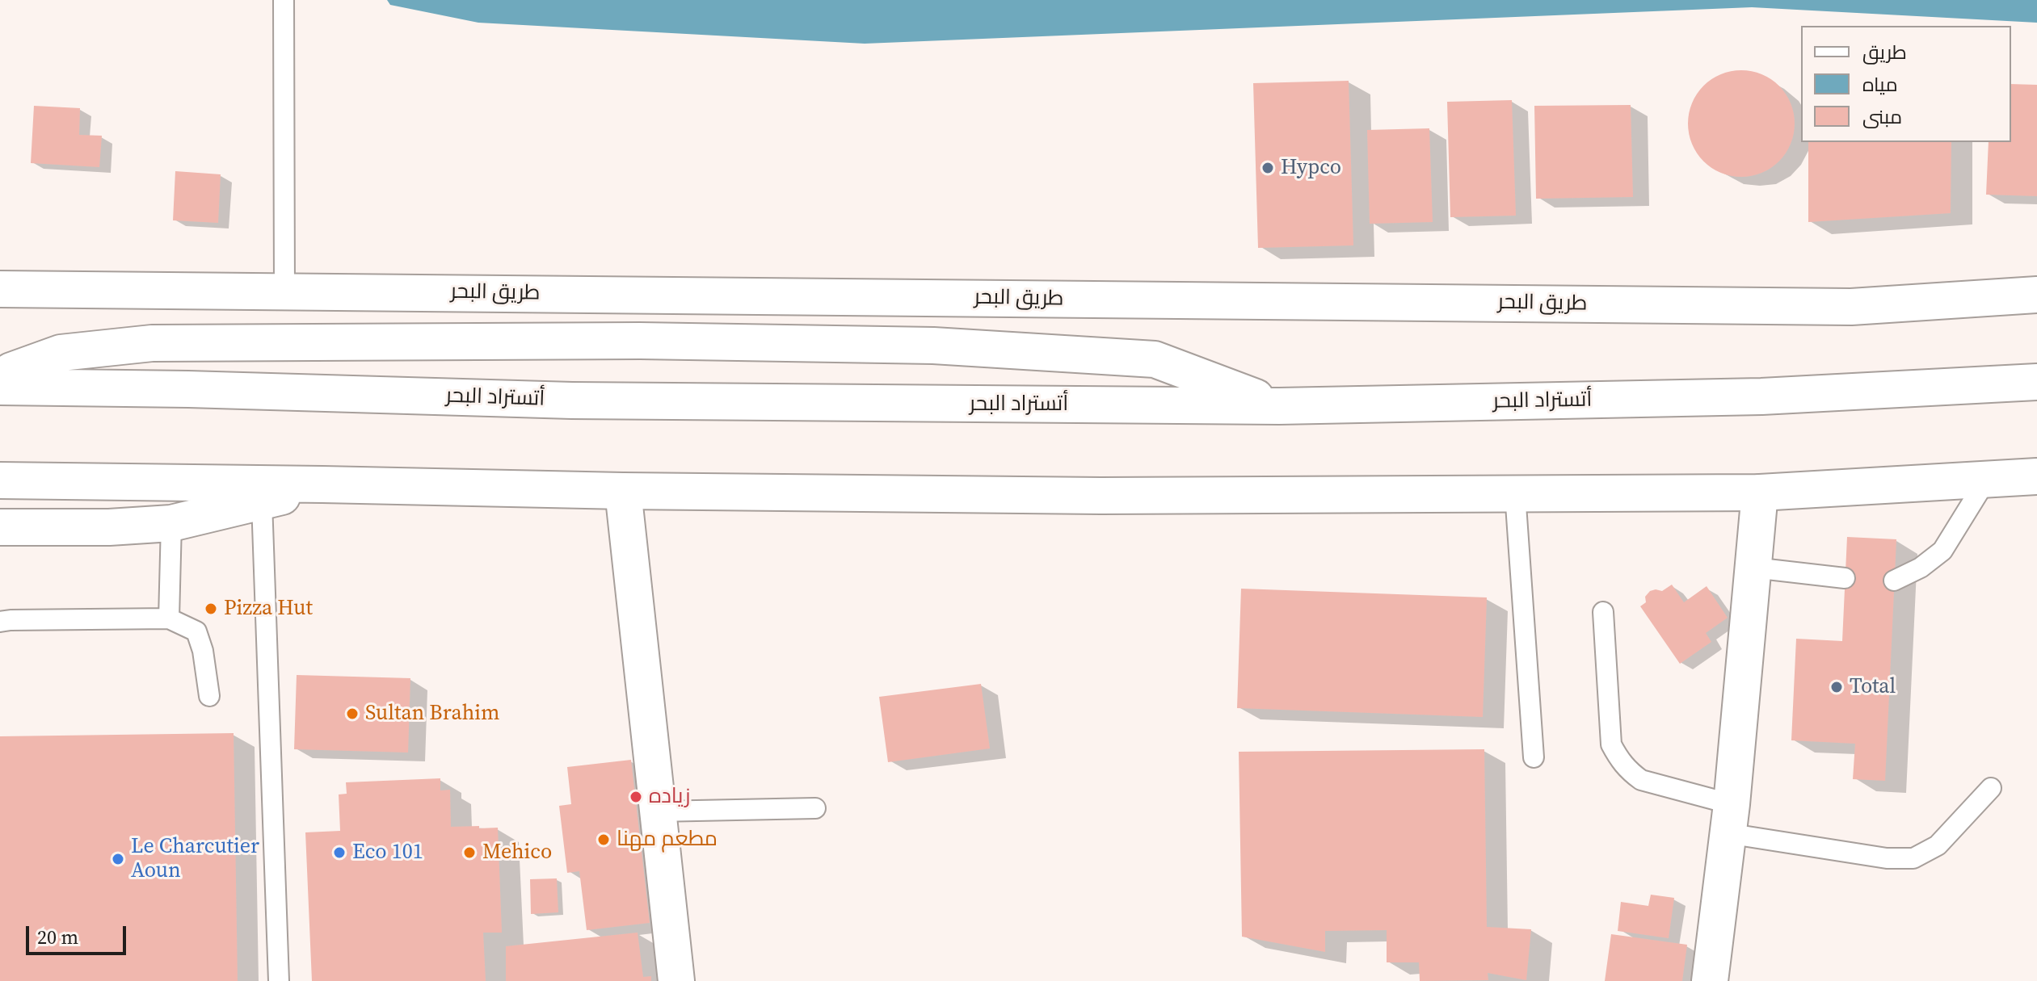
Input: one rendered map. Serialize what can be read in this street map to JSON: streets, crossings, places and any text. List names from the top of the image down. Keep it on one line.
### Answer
{"streets":{"main road":["طريق البحر","أتستراد البحر"]},"places":["Hypco","Pizza Hut","Total","Sultan Brahim","زياده","مطعم مهنا","Eco 101","Mehico","Le Charcutier Aoun"],"legend":["طريق","مياه","مبنى"],"scale_bar":"20 m"}
